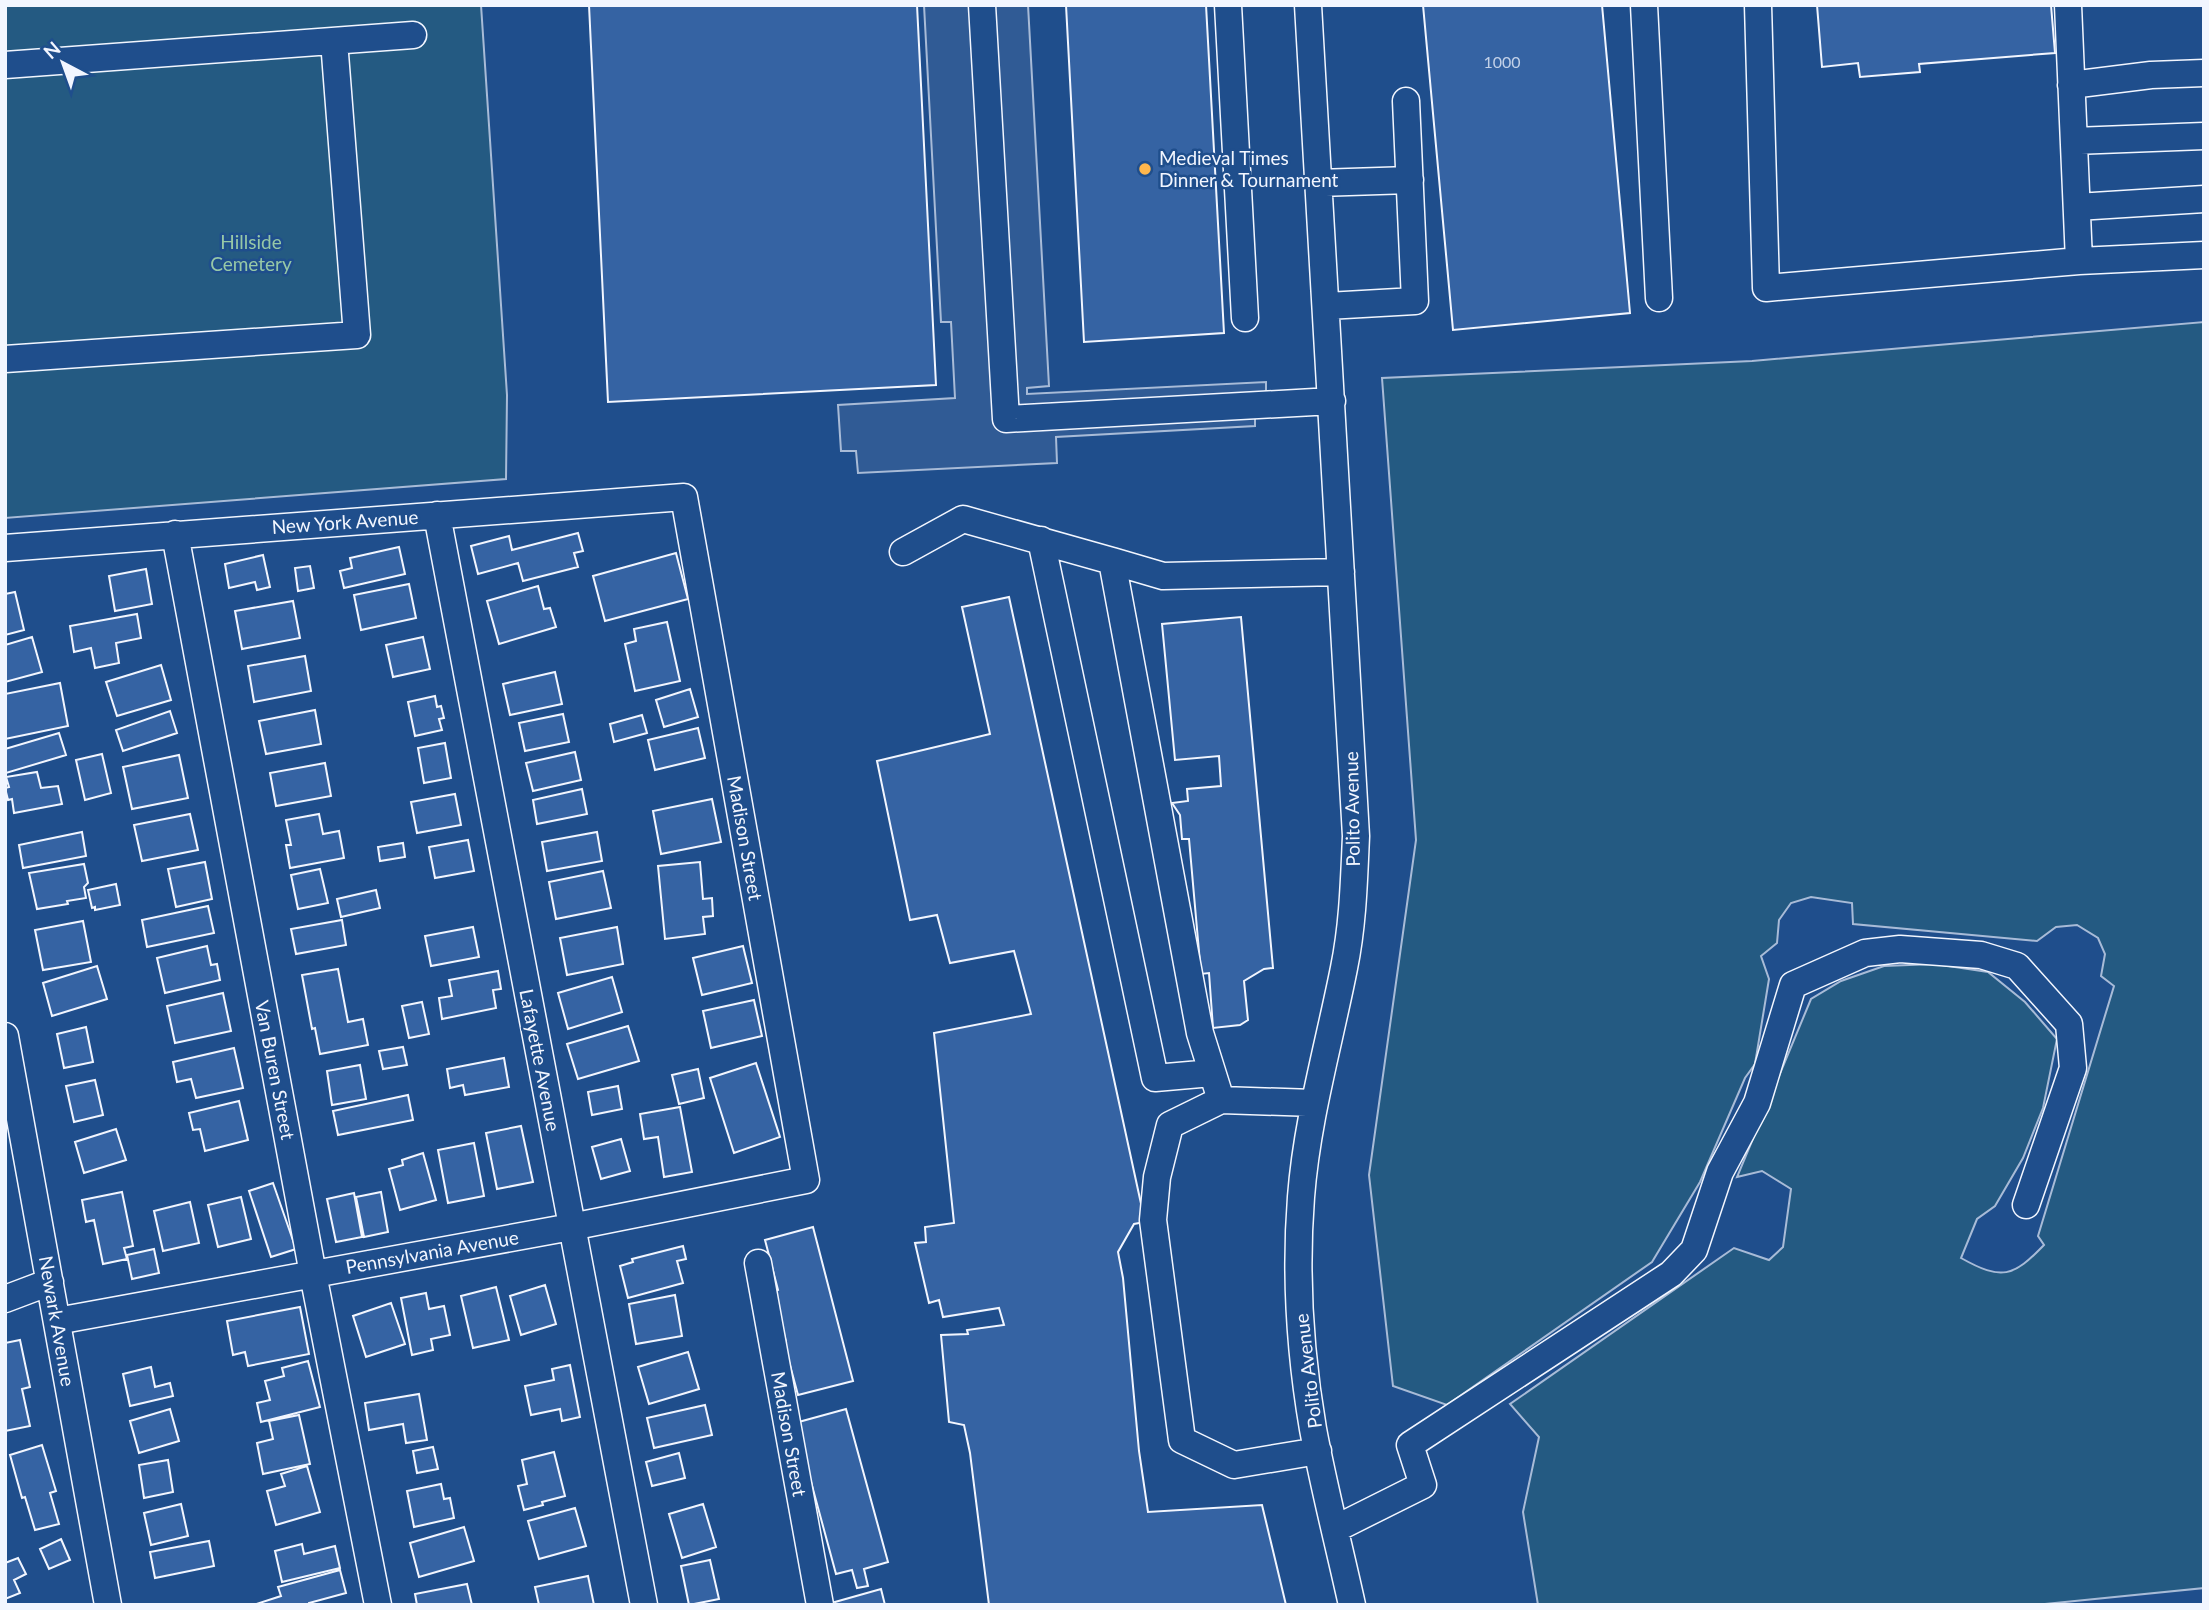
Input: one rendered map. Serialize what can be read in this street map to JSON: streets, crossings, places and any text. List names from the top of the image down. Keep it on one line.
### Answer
{"streets":{"street":["New York Avenue","Polito Avenue","Madison Street","Lafayette Avenue","Van Buren Street","Pennsylvania Avenue","Newark Avenue"]},"crossings":[["New York Avenue","Madison Street"],["New York Avenue","Lafayette Avenue"],["New York Avenue","Van Buren Street"],["Madison Street","Pennsylvania Avenue"],["Lafayette Avenue","Pennsylvania Avenue"],["Van Buren Street","Pennsylvania Avenue"],["Pennsylvania Avenue","Newark Avenue"]],"parks":["Hillside Cemetery"],"places":["Medieval Times Dinner & Tournament"],"house_numbers":["1000"],"north":"top left"}
